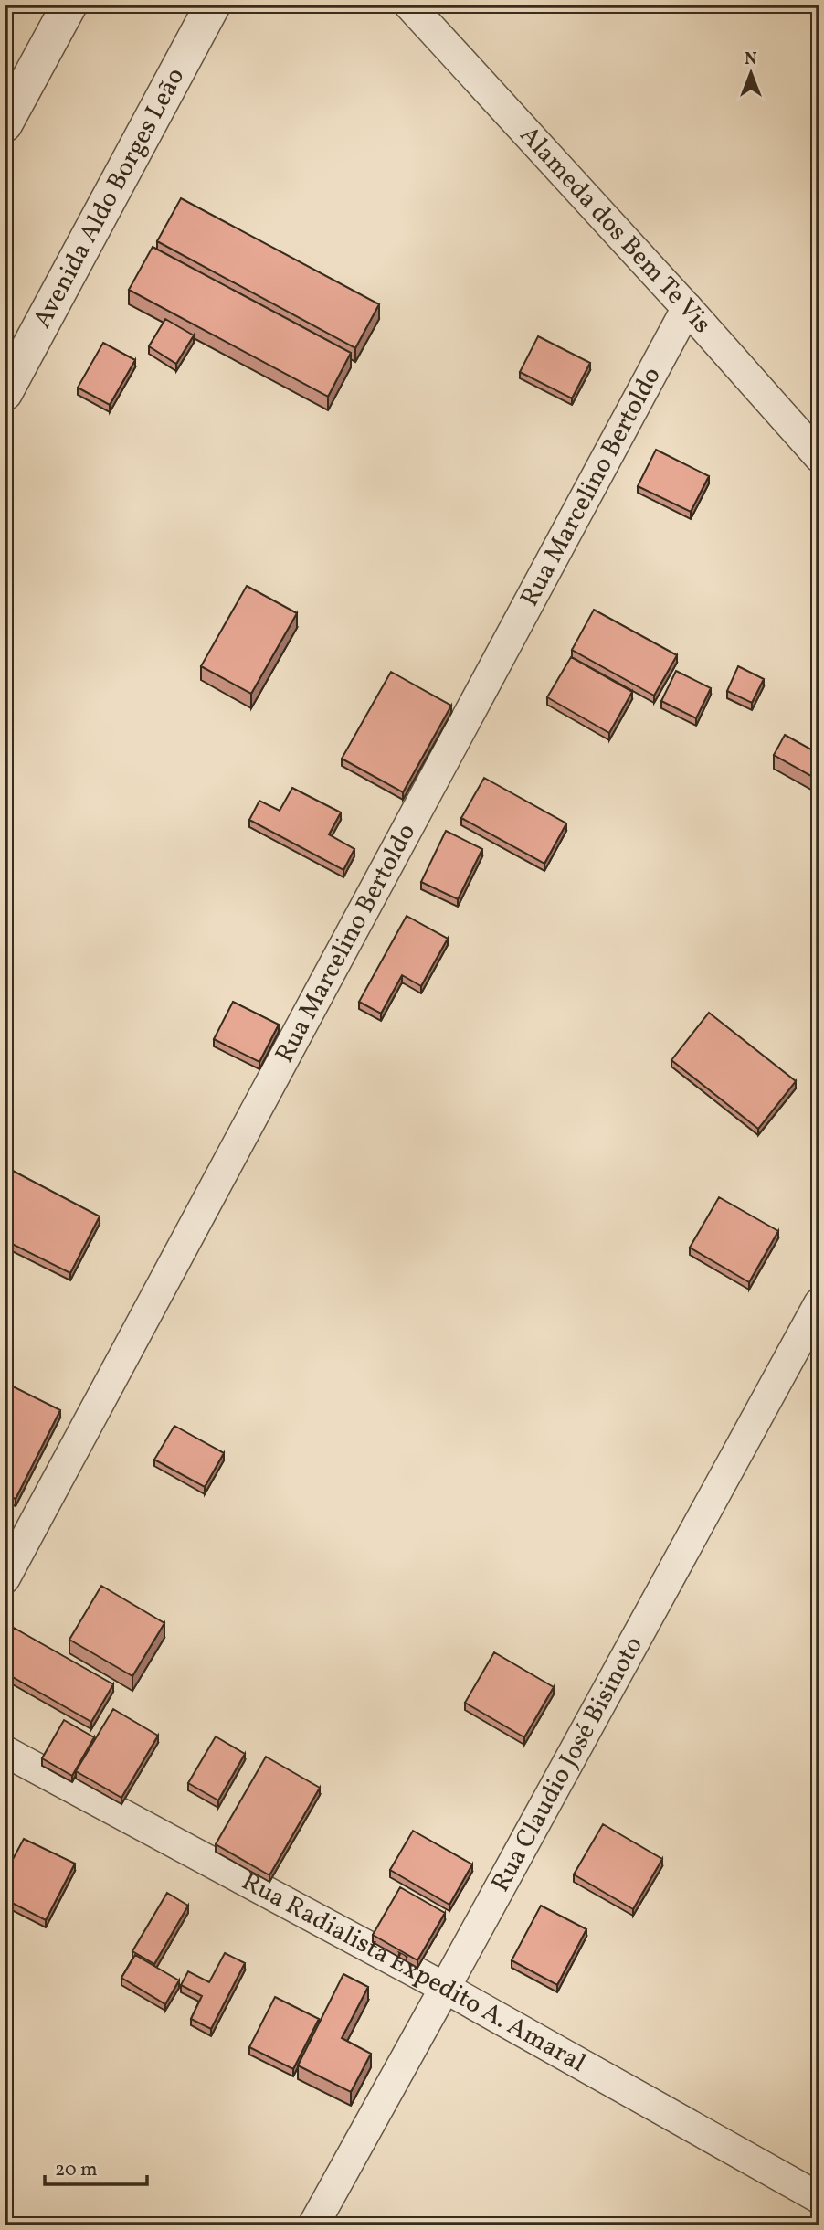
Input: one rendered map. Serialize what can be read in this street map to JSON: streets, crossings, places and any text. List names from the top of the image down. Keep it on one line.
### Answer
{"streets":{"street":["Avenida Aldo Borges Leão","Alameda dos Bem Te Vis","Rua Marcelino Bertoldo","Rua Claudio José Bisinoto","Rua Radialista Expedito A. Amaral"]},"crossings":[["Alameda dos Bem Te Vis","Rua Marcelino Bertoldo"],["Rua Claudio José Bisinoto","Rua Radialista Expedito A. Amaral"]],"scale_bar":"20 m","north":"top"}
